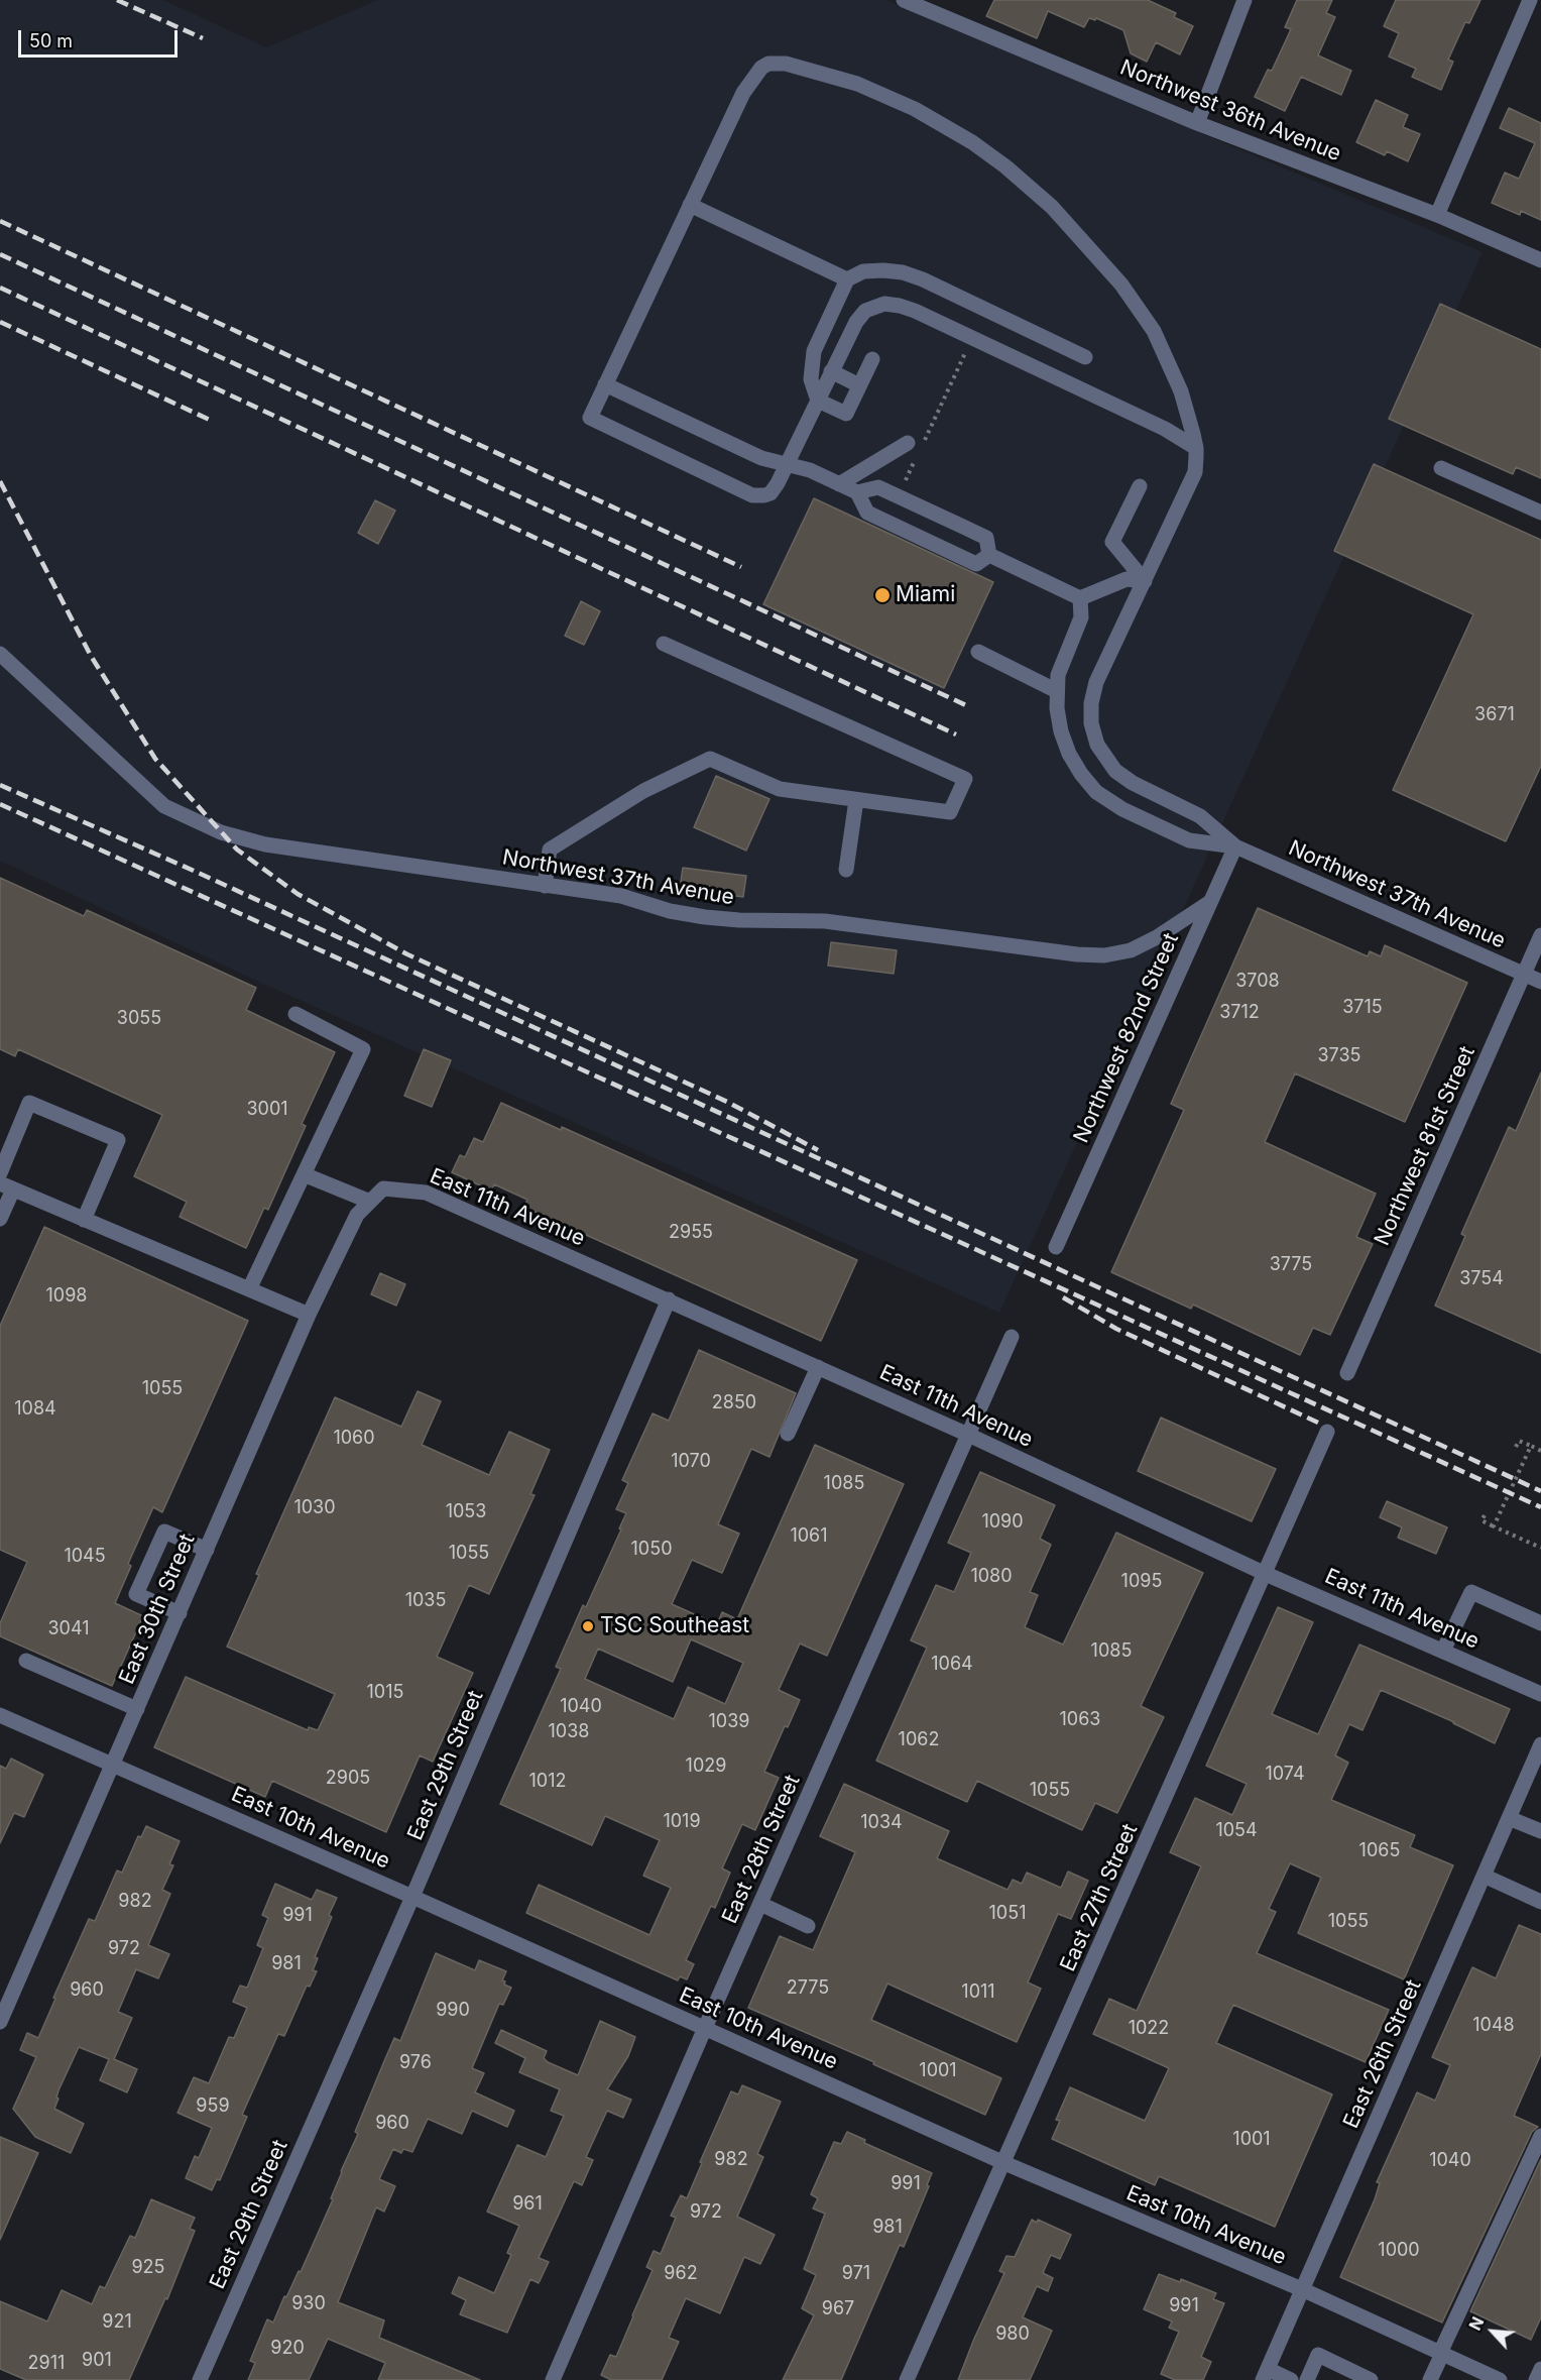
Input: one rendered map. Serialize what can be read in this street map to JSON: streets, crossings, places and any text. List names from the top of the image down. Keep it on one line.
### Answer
{"streets":{"street":["Northwest 36th Avenue","Northwest 37th Avenue","Northwest 82nd Street","Northwest 81st Street","East 11th Avenue","East 30th Street","East 29th Street","East 10th Avenue","East 28th Street","East 27th Street","East 26th Street"]},"crossings":[["Northwest 37th Avenue","Northwest 82nd Street"],["Northwest 37th Avenue","Northwest 81st Street"],["East 11th Avenue","East 30th Street"],["East 11th Avenue","East 29th Street"],["East 11th Avenue","East 28th Street"],["East 11th Avenue","East 27th Street"],["East 30th Street","East 10th Avenue"],["East 29th Street","East 10th Avenue"],["East 10th Avenue","East 28th Street"],["East 10th Avenue","East 27th Street"],["East 10th Avenue","East 26th Street"]],"places":["Miami","TSC Southeast"],"house_numbers":["3671","3708","3715","3712","3055","3735","3001","2955","3775","3754","1098","1055","2850","1084","1060","1070","1085","1030","1053","1090","1061","1050","1055","1045","1080","1095","1035","3041","1085","1064","1015","1040","1063","1039","1038","1062","1029","1074","2905","1012","1055","1019","1034","1054","1065","982","1051","991","1055","972","981","2775","960","1011","990","1048","1022","976","1001","959","960","1001","982","1040","991","961","972","981","1000","925","962","971","930","991","967","921","980","920","901","2911"],"scale_bar":"50 m","north":"top left"}
